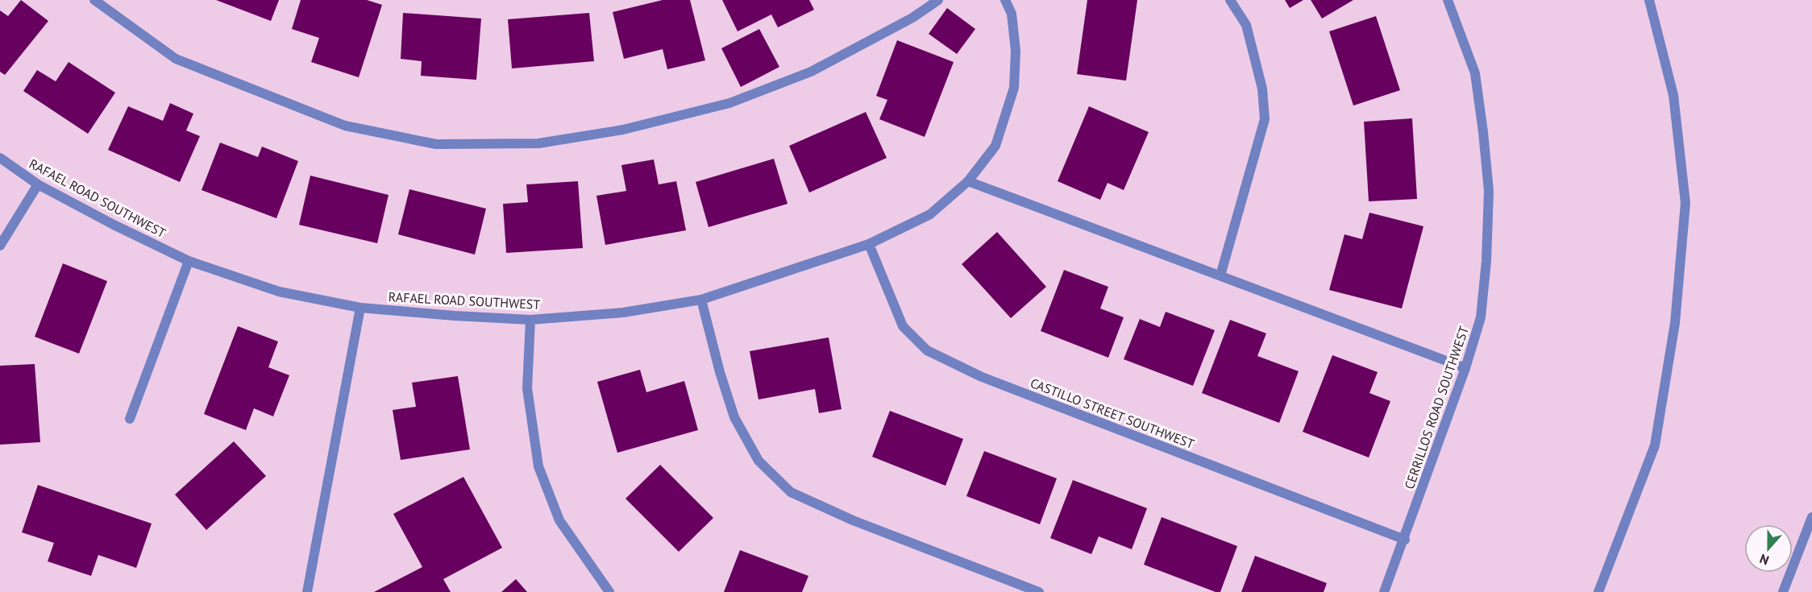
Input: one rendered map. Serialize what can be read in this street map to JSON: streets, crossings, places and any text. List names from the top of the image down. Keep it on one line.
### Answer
{"streets":{"street":["RAFAEL ROAD SOUTHWEST","CERRILLOS ROAD SOUTHWEST","CASTILLO STREET SOUTHWEST"]},"crossings":[["RAFAEL ROAD SOUTHWEST","CASTILLO STREET SOUTHWEST"],["CERRILLOS ROAD SOUTHWEST","CASTILLO STREET SOUTHWEST"]],"north":"bottom"}
